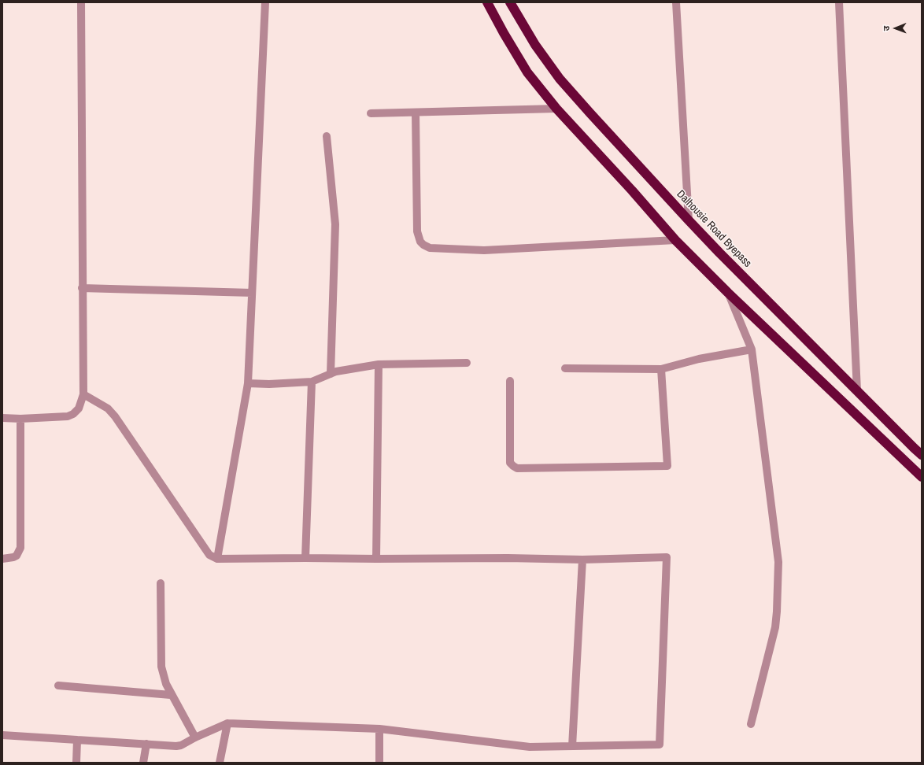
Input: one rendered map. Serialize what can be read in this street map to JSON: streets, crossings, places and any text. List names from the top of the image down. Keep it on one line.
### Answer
{"streets":{"highway":["Dalhousie Road Byepass"]},"north":"left"}
